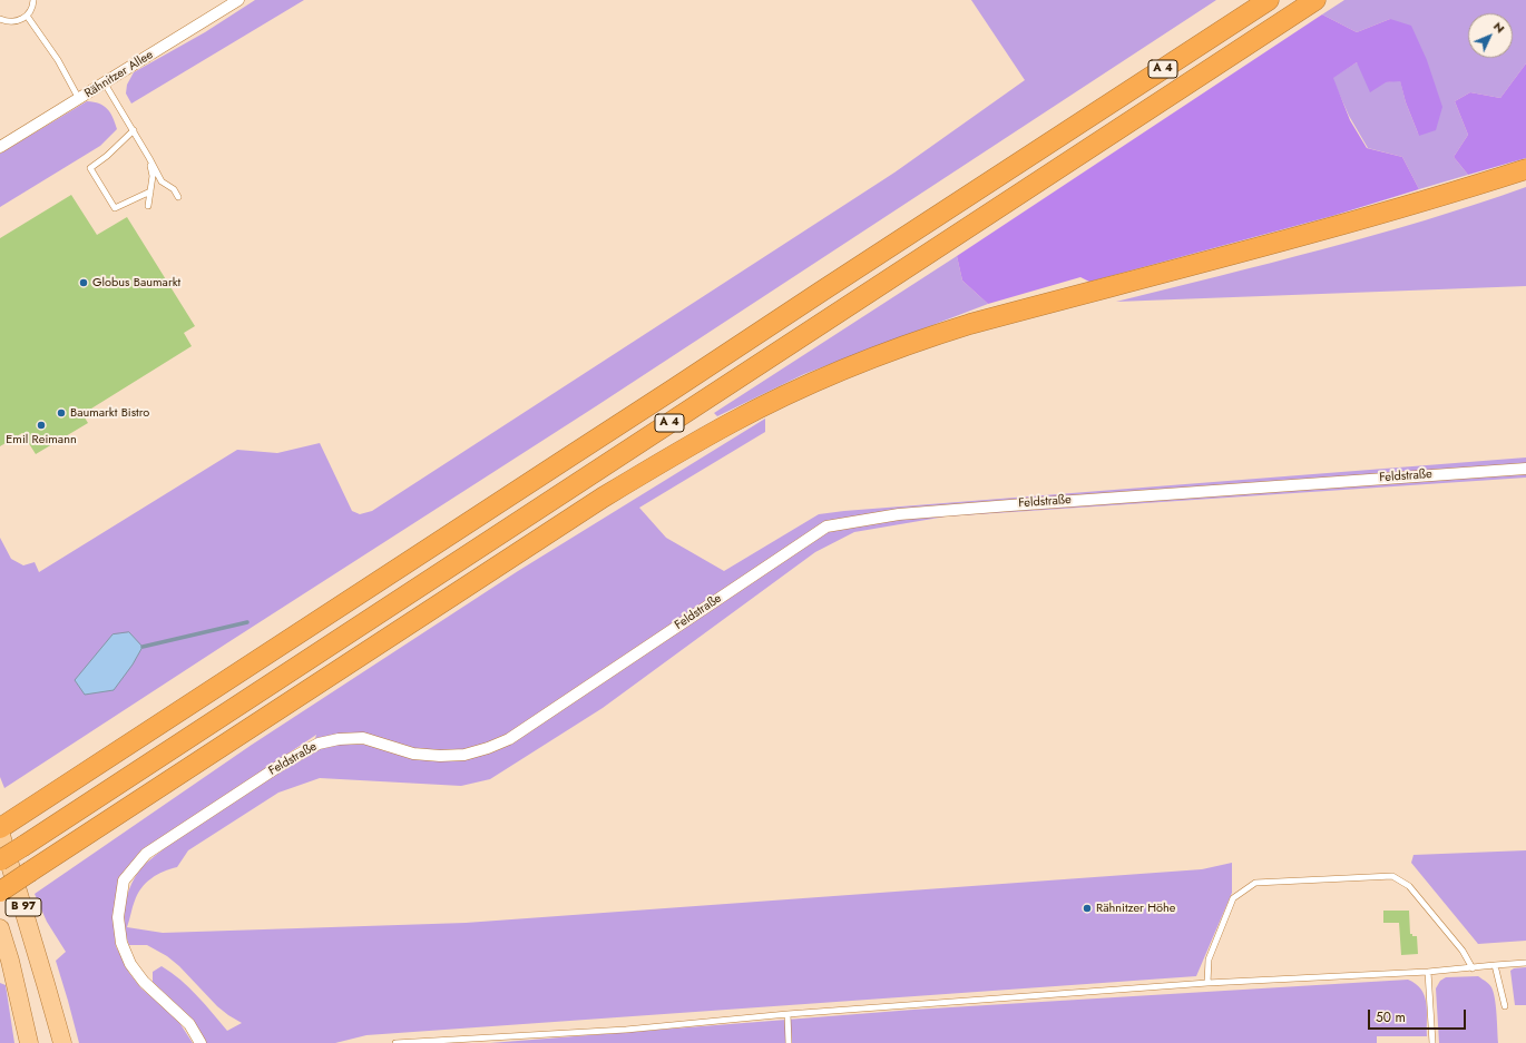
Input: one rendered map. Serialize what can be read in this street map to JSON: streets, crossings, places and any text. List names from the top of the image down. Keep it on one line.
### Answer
{"streets":{"highway":["A 4"],"main road":["B 97"],"street":["Rähnitzer Allee","Feldstraße"]},"crossings":[["A 4","B 97"]],"places":["Globus Baumarkt","Baumarkt Bistro","Emil Reimann","Rähnitzer Höhe"],"scale_bar":"50 m","north":"top right"}
